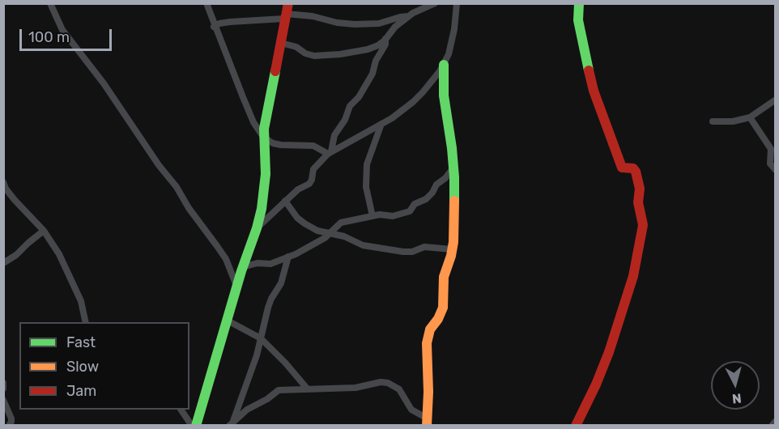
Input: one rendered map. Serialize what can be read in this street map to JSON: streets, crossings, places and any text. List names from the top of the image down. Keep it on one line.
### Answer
{"legend":["Fast","Slow","Jam"],"scale_bar":"100 m","north":"bottom"}
